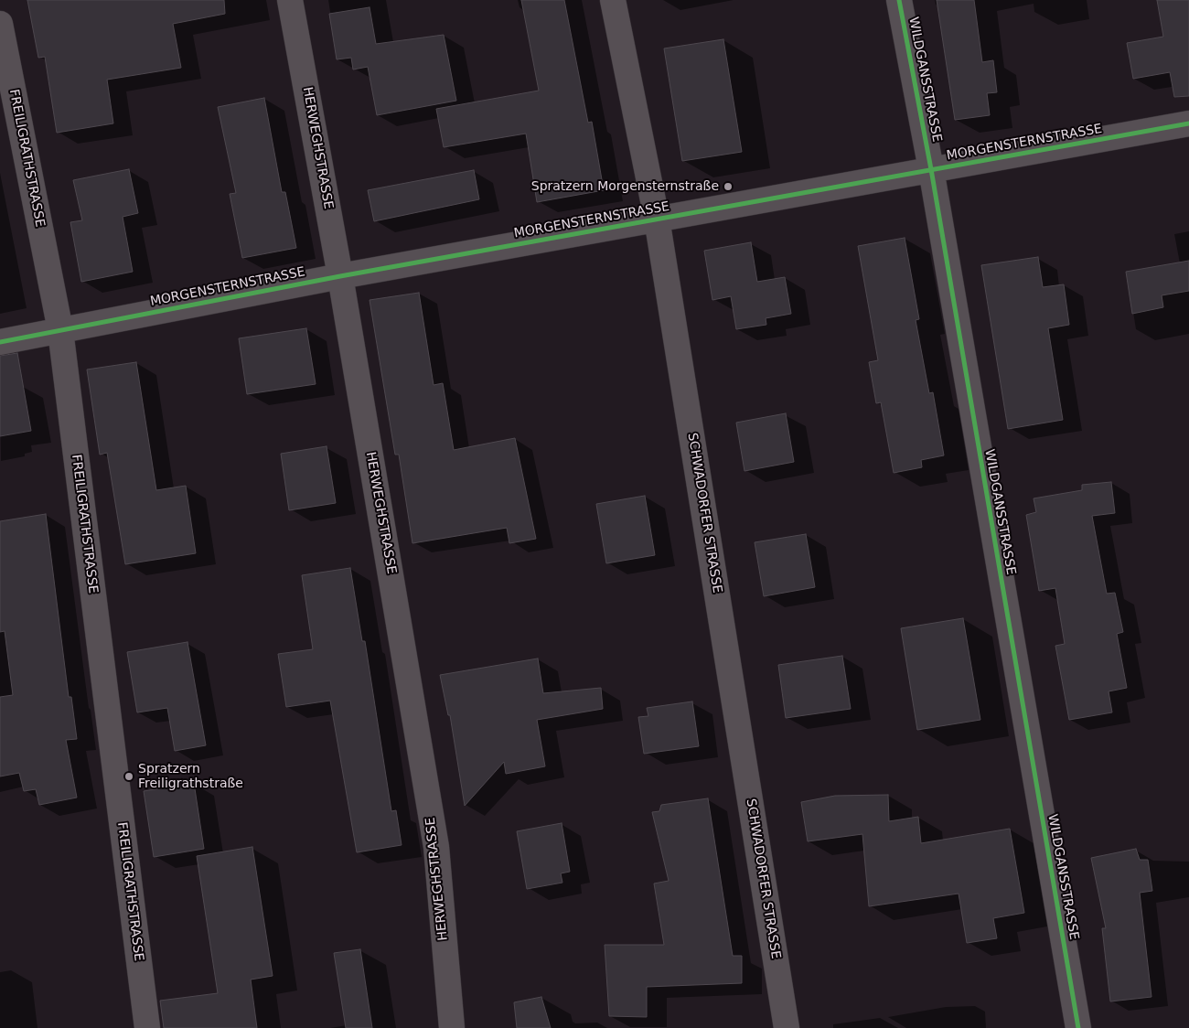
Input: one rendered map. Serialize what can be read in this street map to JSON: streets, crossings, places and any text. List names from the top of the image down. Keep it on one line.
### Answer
{"streets":{"street":["WILDGANSSTRASSE","MORGENSTERNSTRASSE","HERWEGHSTRASSE","FREILIGRATHSTRASSE","SCHWADORFER STRASSE"]},"crossings":[["WILDGANSSTRASSE","MORGENSTERNSTRASSE"],["MORGENSTERNSTRASSE","HERWEGHSTRASSE"],["MORGENSTERNSTRASSE","FREILIGRATHSTRASSE"],["MORGENSTERNSTRASSE","SCHWADORFER STRASSE"]],"places":["Spratzern Morgensternstraße","Spratzern Freiligrathstraße"]}
